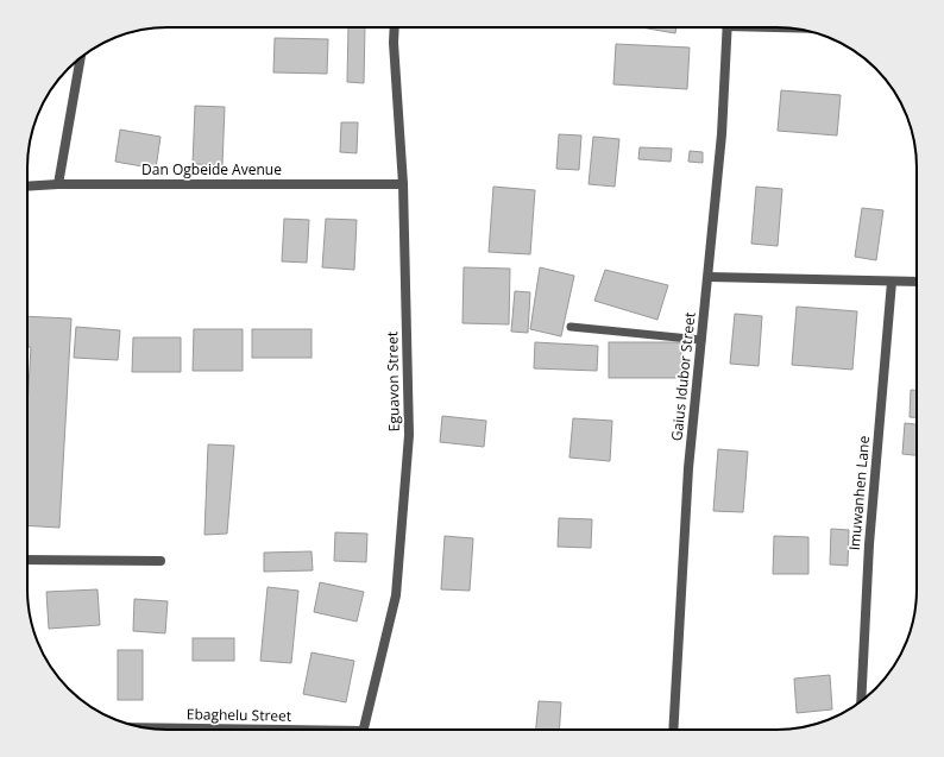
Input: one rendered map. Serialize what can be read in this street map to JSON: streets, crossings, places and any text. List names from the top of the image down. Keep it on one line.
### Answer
{"streets":{"street":["Dan Ogbeide Avenue","Gaius Idubor Street","Eguavon Street","Imuwanhen Lane","Ebaghelu Street"]},"crossings":[["Dan Ogbeide Avenue","Eguavon Street"]]}
